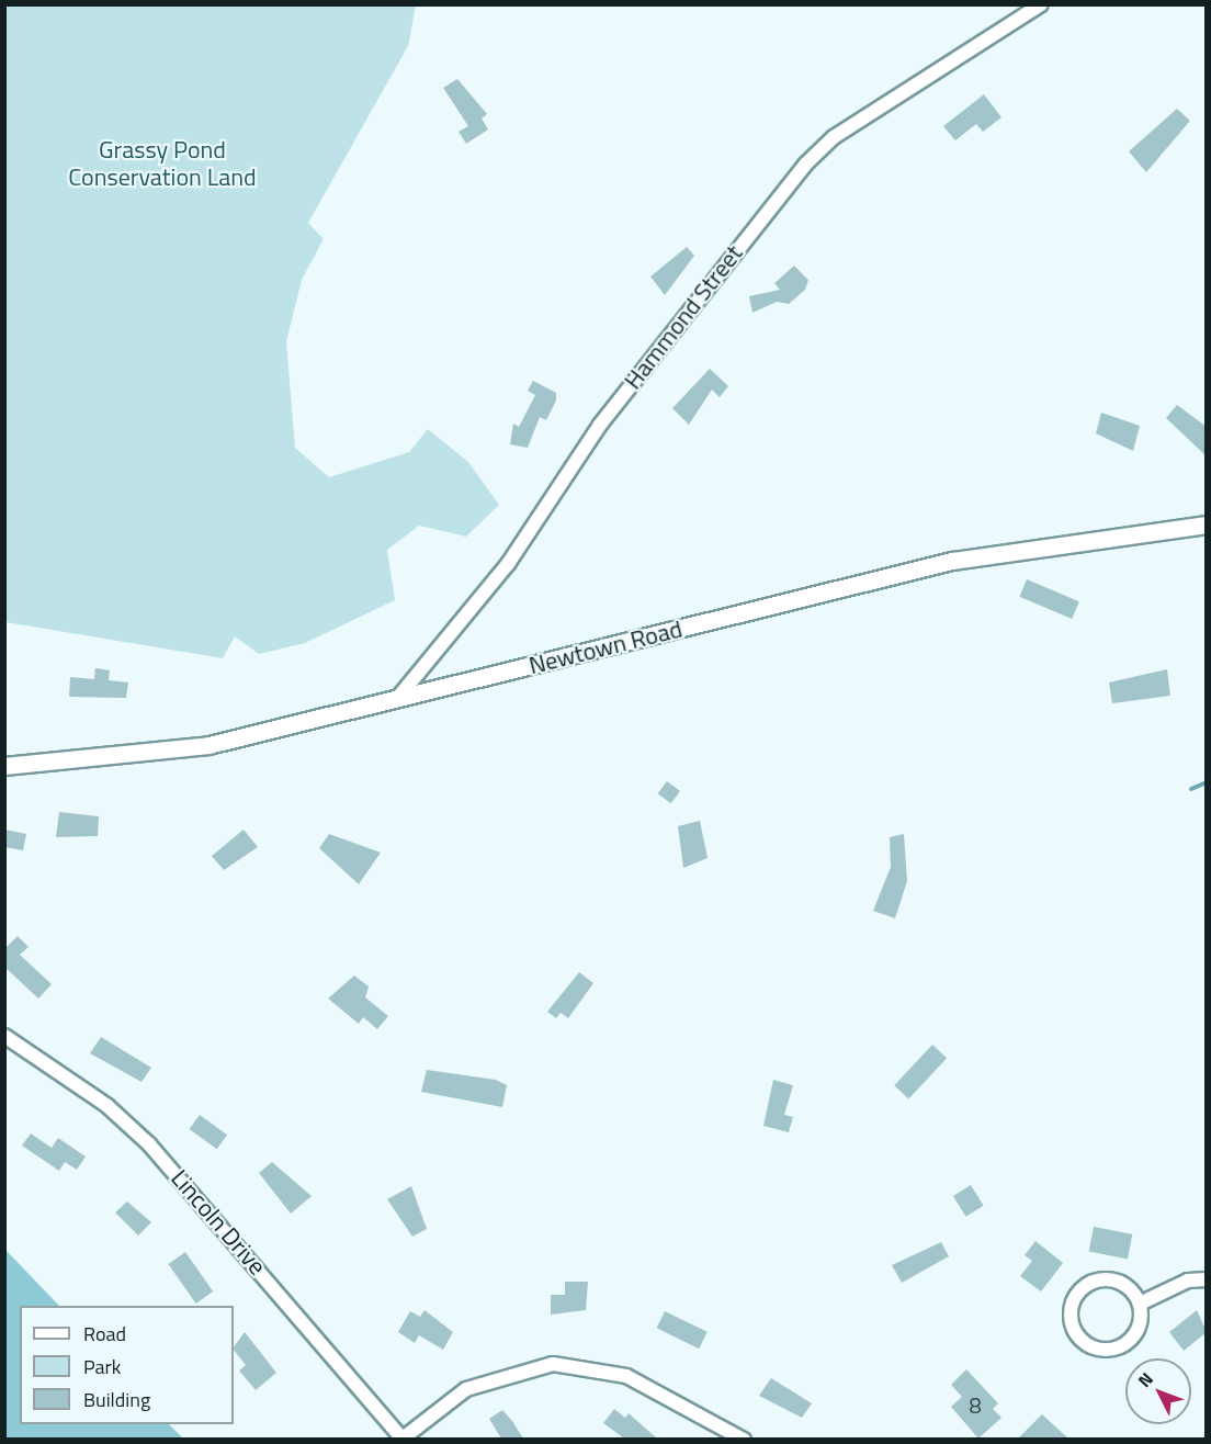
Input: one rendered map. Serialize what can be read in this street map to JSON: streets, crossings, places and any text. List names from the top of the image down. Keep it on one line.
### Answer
{"streets":{"street":["Hammond Street","Newtown Road","Lincoln Drive"]},"crossings":[["Hammond Street","Newtown Road"]],"parks":["Grassy Pond Conservation Land"],"house_numbers":["8"],"legend":["Road","Park","Building"],"north":"top left"}
